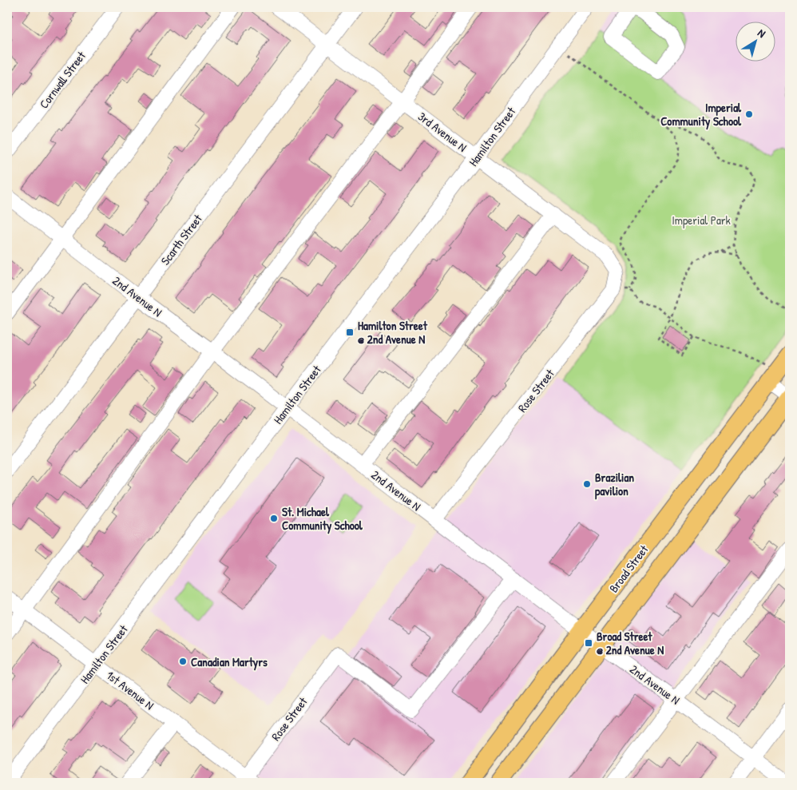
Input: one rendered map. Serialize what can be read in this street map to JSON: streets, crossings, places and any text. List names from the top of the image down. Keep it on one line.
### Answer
{"streets":{"main road":["Broad Street"],"street":["Cornwall Street","3rd Avenue N","Hamilton Street","Scarth Street","2nd Avenue N","Rose Street","1st Avenue N"]},"crossings":[["3rd Avenue N","Hamilton Street"],["3rd Avenue N","Scarth Street"],["3rd Avenue N","Rose Street"],["Hamilton Street","2nd Avenue N"],["Hamilton Street","1st Avenue N"],["Scarth Street","2nd Avenue N"],["2nd Avenue N","Rose Street"],["2nd Avenue N","Broad Street"],["Rose Street","1st Avenue N"]],"parks":["Imperial Park"],"places":{"other":["Imperial Community School","Brazilian pavilion","St. Michael Community School","Canadian Martyrs"],"transit":["Hamilton Street @ 2nd Avenue N","Broad Street @ 2nd Avenue N"]},"north":"top right"}
